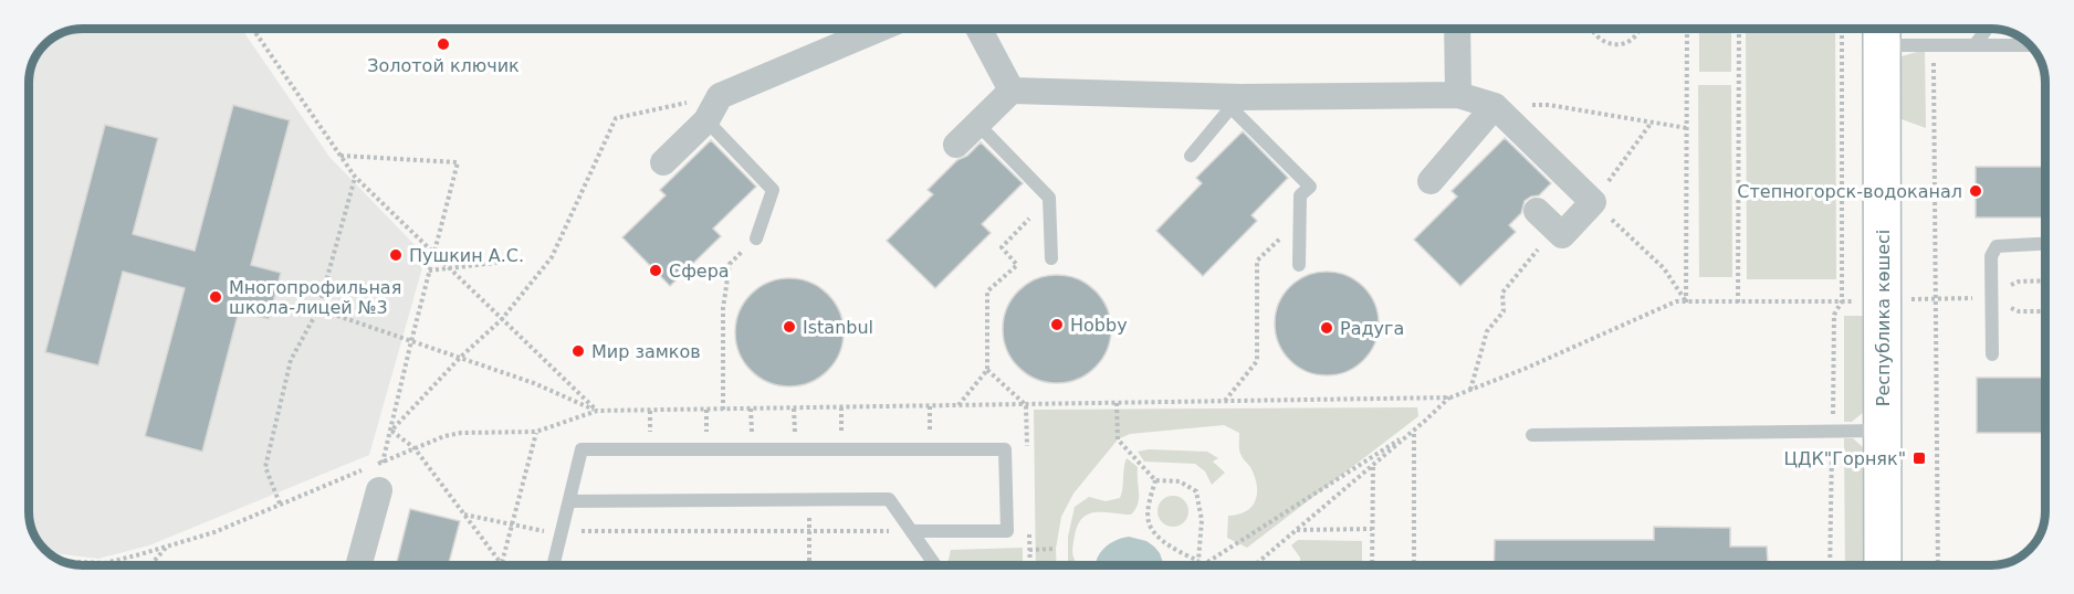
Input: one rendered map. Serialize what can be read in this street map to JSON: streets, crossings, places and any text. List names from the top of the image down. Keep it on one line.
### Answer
{"streets":{"street":["Республика көшесі"]},"places":{"other":["Золотой ключик","Степногорск-водоканал","Пушкин А.С.","Сфера","Многопрофильная школа-лицей №3","Hobby","Istanbul","Радуга","Мир замков"],"transit":["ЦДК\"Горняк\""]}}
